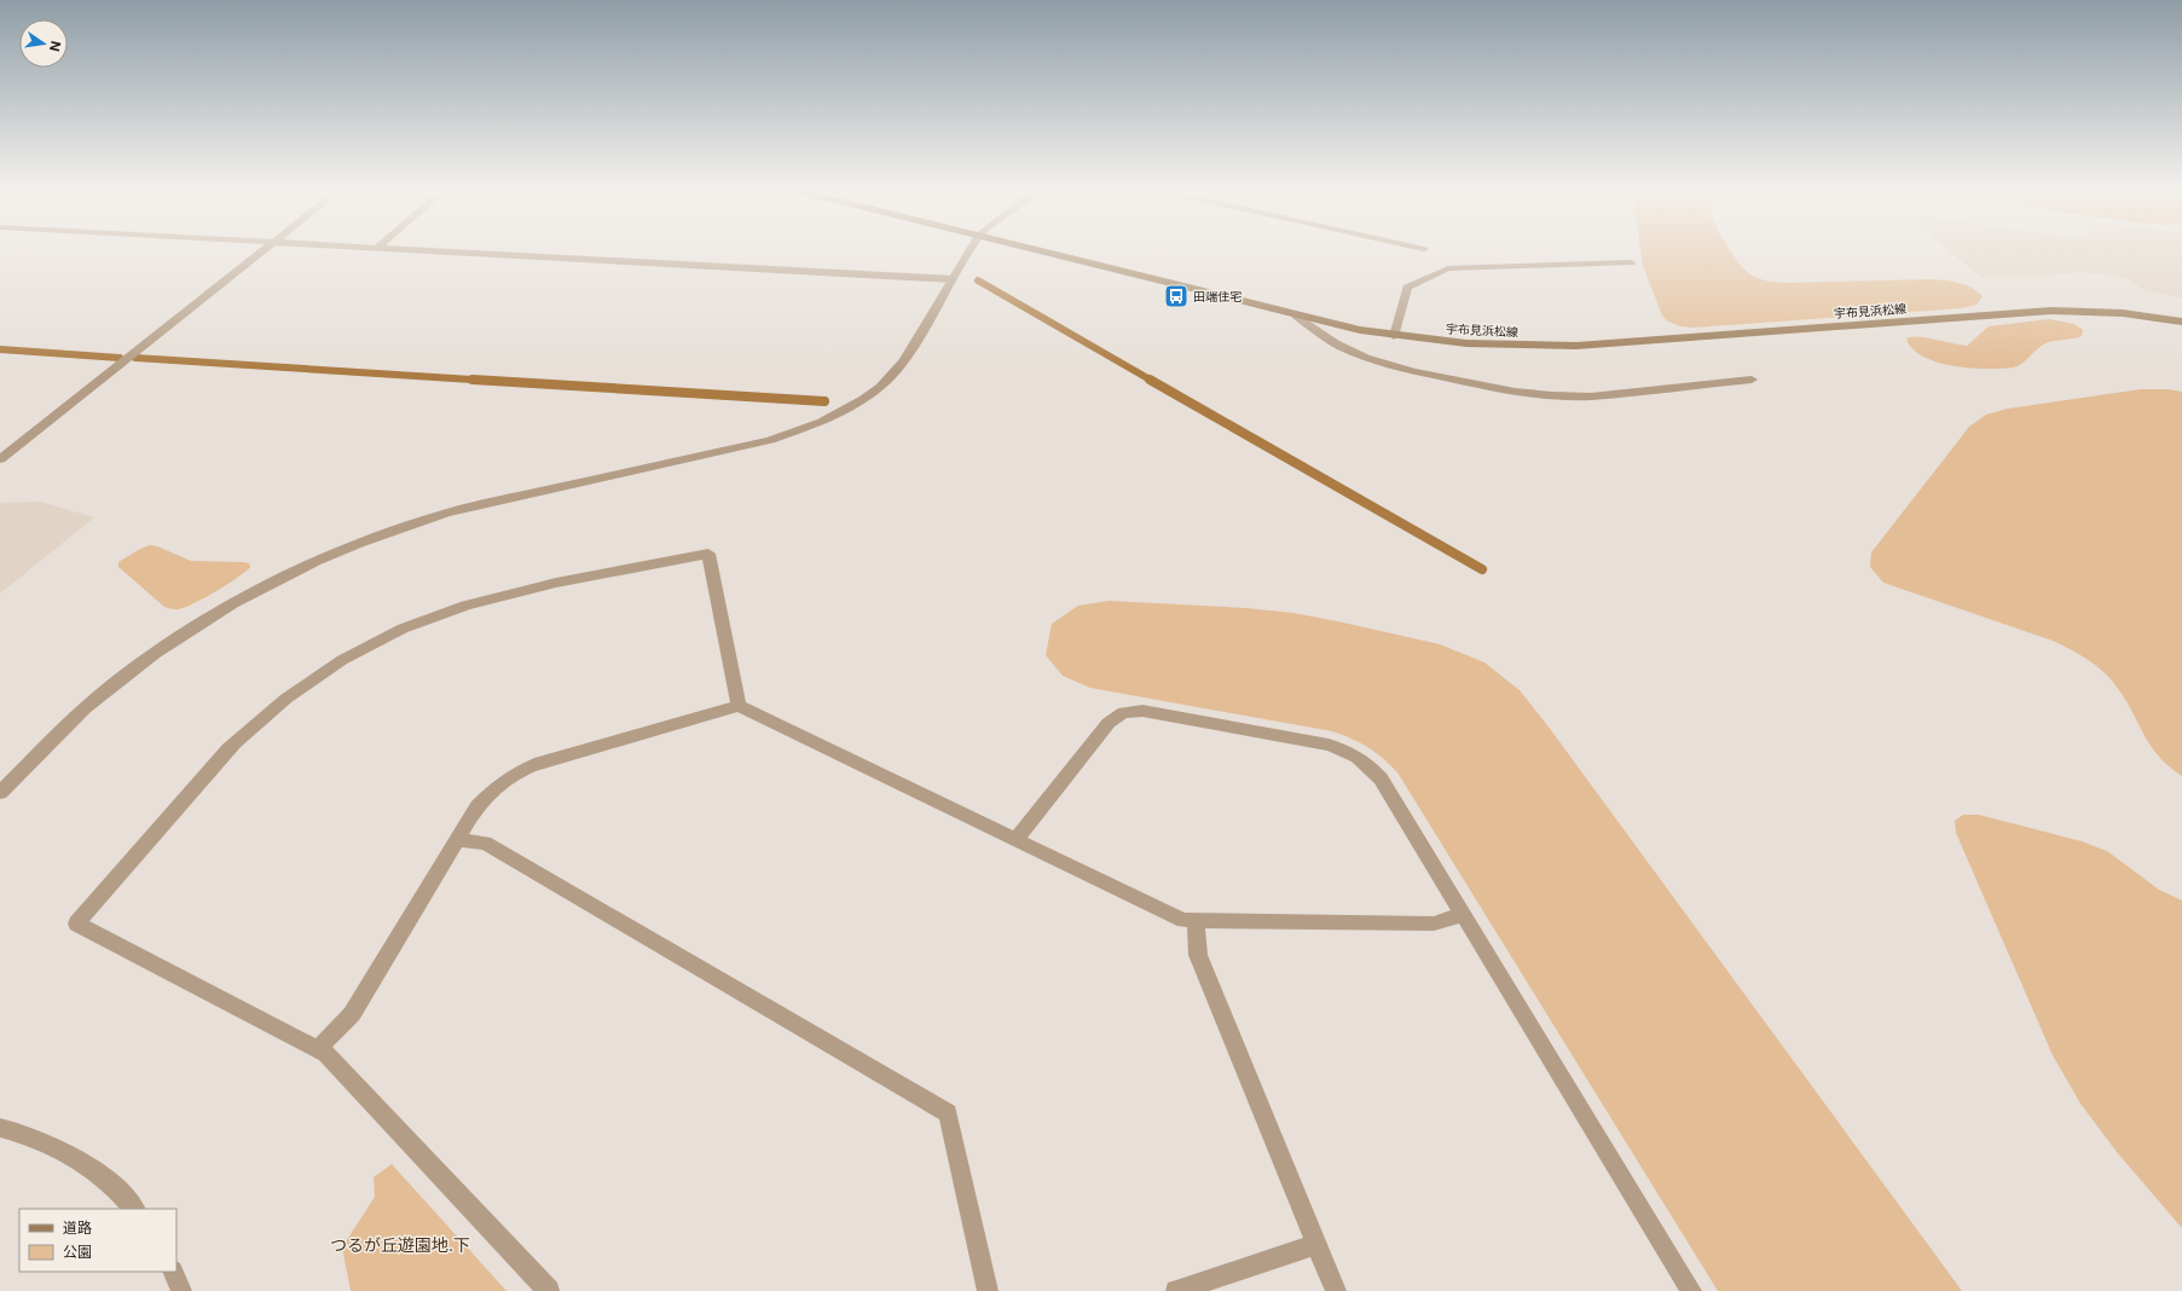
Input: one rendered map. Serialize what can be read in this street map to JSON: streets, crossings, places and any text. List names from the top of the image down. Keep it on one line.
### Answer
{"streets":{"main road":["宇布見浜松線"]},"parks":["つるが丘遊園地.下"],"places":{"bus stop":["田端住宅"]},"legend":["道路","公園"],"north":"right"}
